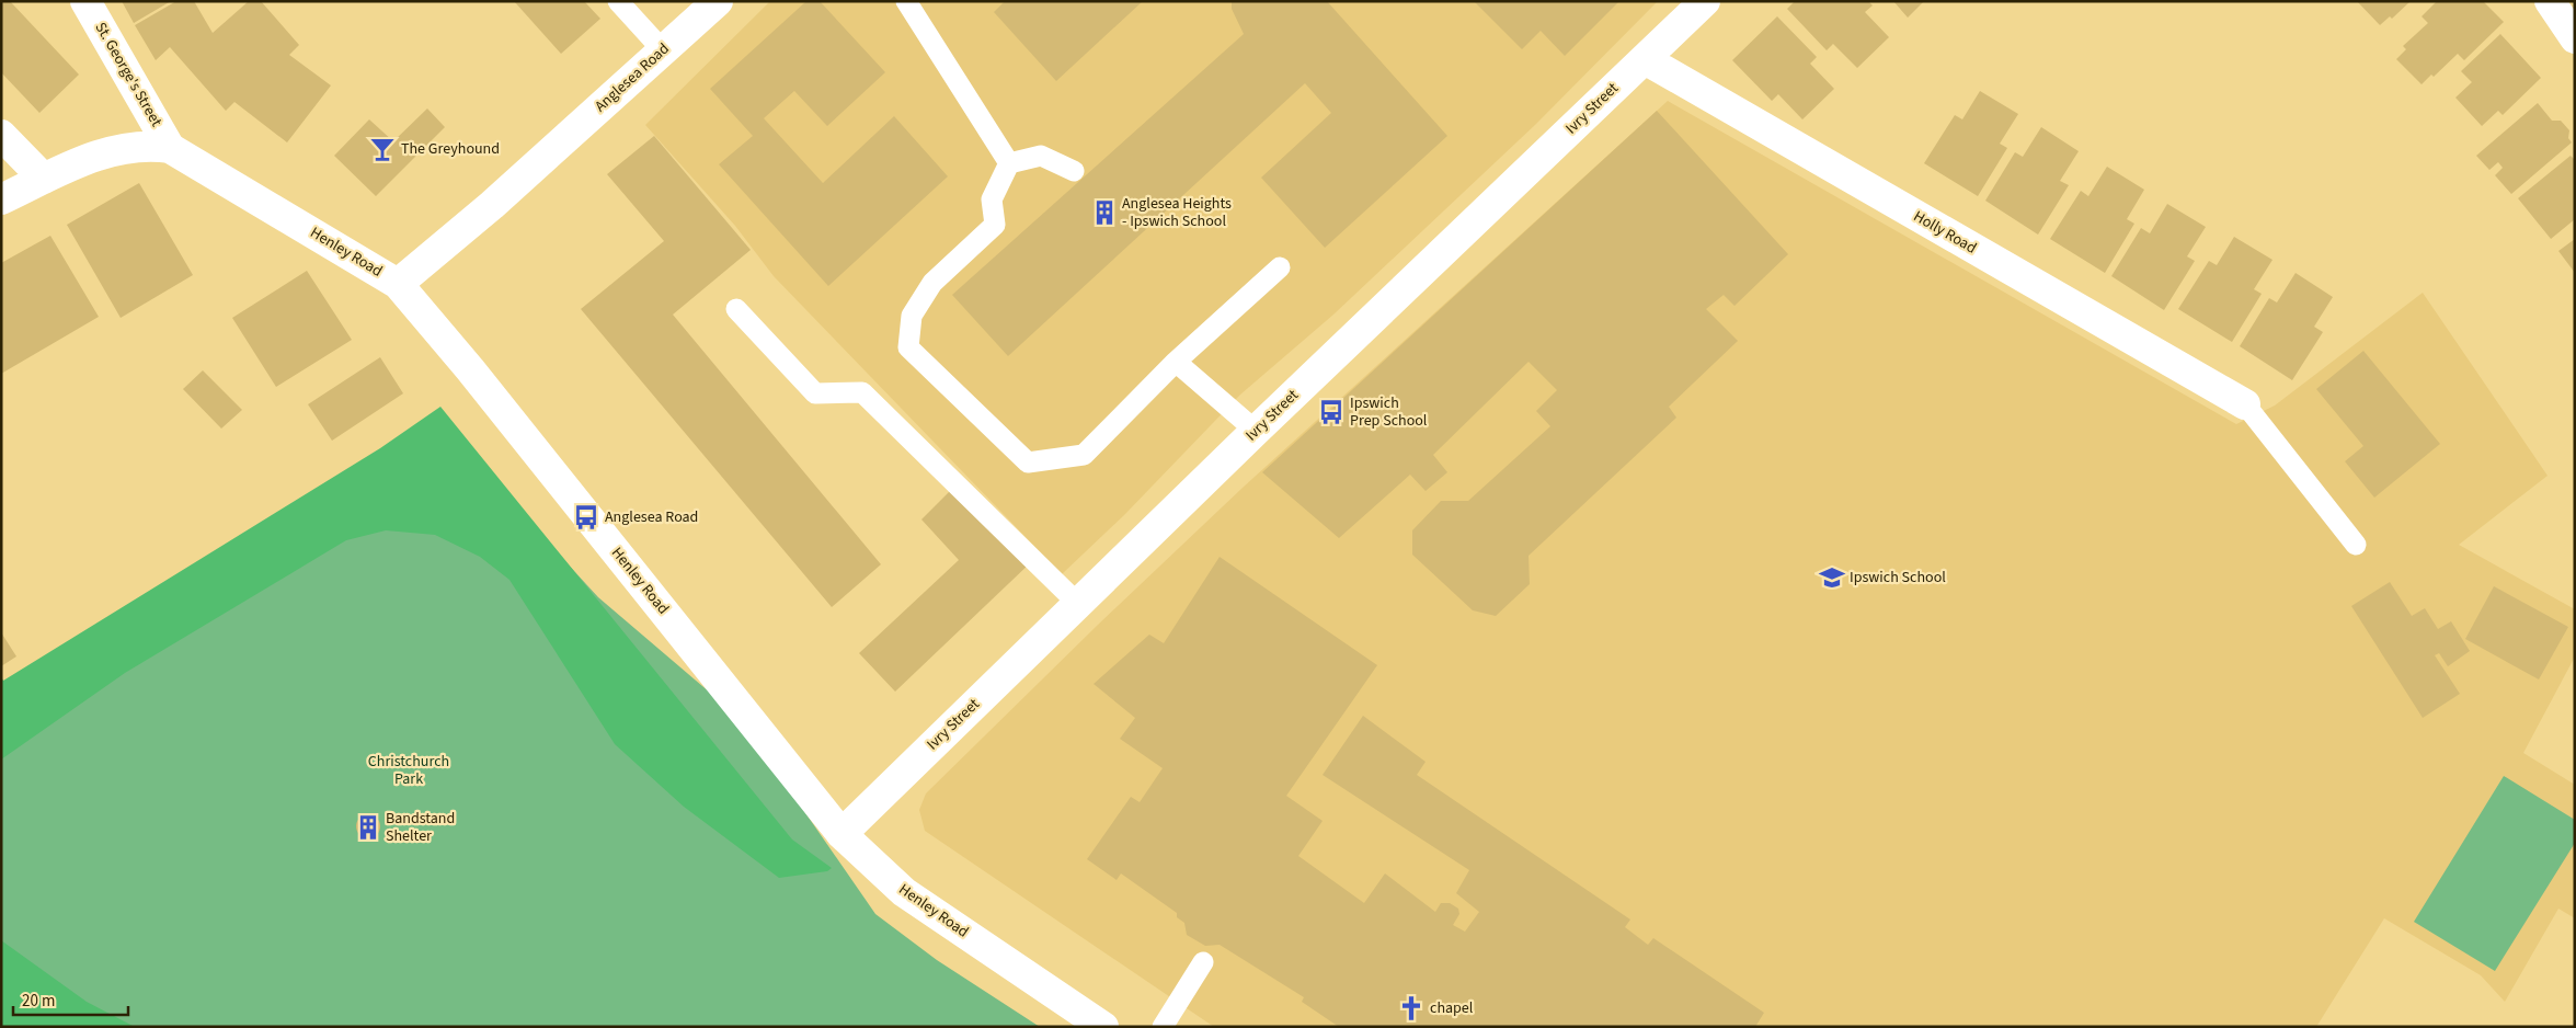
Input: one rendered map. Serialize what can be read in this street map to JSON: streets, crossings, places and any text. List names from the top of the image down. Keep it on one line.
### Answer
{"streets":{"street":["St. George's Street","Anglesea Road","Ivry Street","Holly Road","Henley Road"]},"crossings":[["St. George's Street","Henley Road"],["Anglesea Road","Henley Road"],["Ivry Street","Holly Road"],["Ivry Street","Henley Road"]],"parks":["Christchurch Park"],"places":{"bar":["The Greyhound"],"building":["Anglesea Heights - Ipswich School","Bandstand Shelter"],"bus stop":["Ipswich Prep School","Anglesea Road"],"school or university":["Ipswich School"],"church":["chapel"]},"scale_bar":"20 m"}
